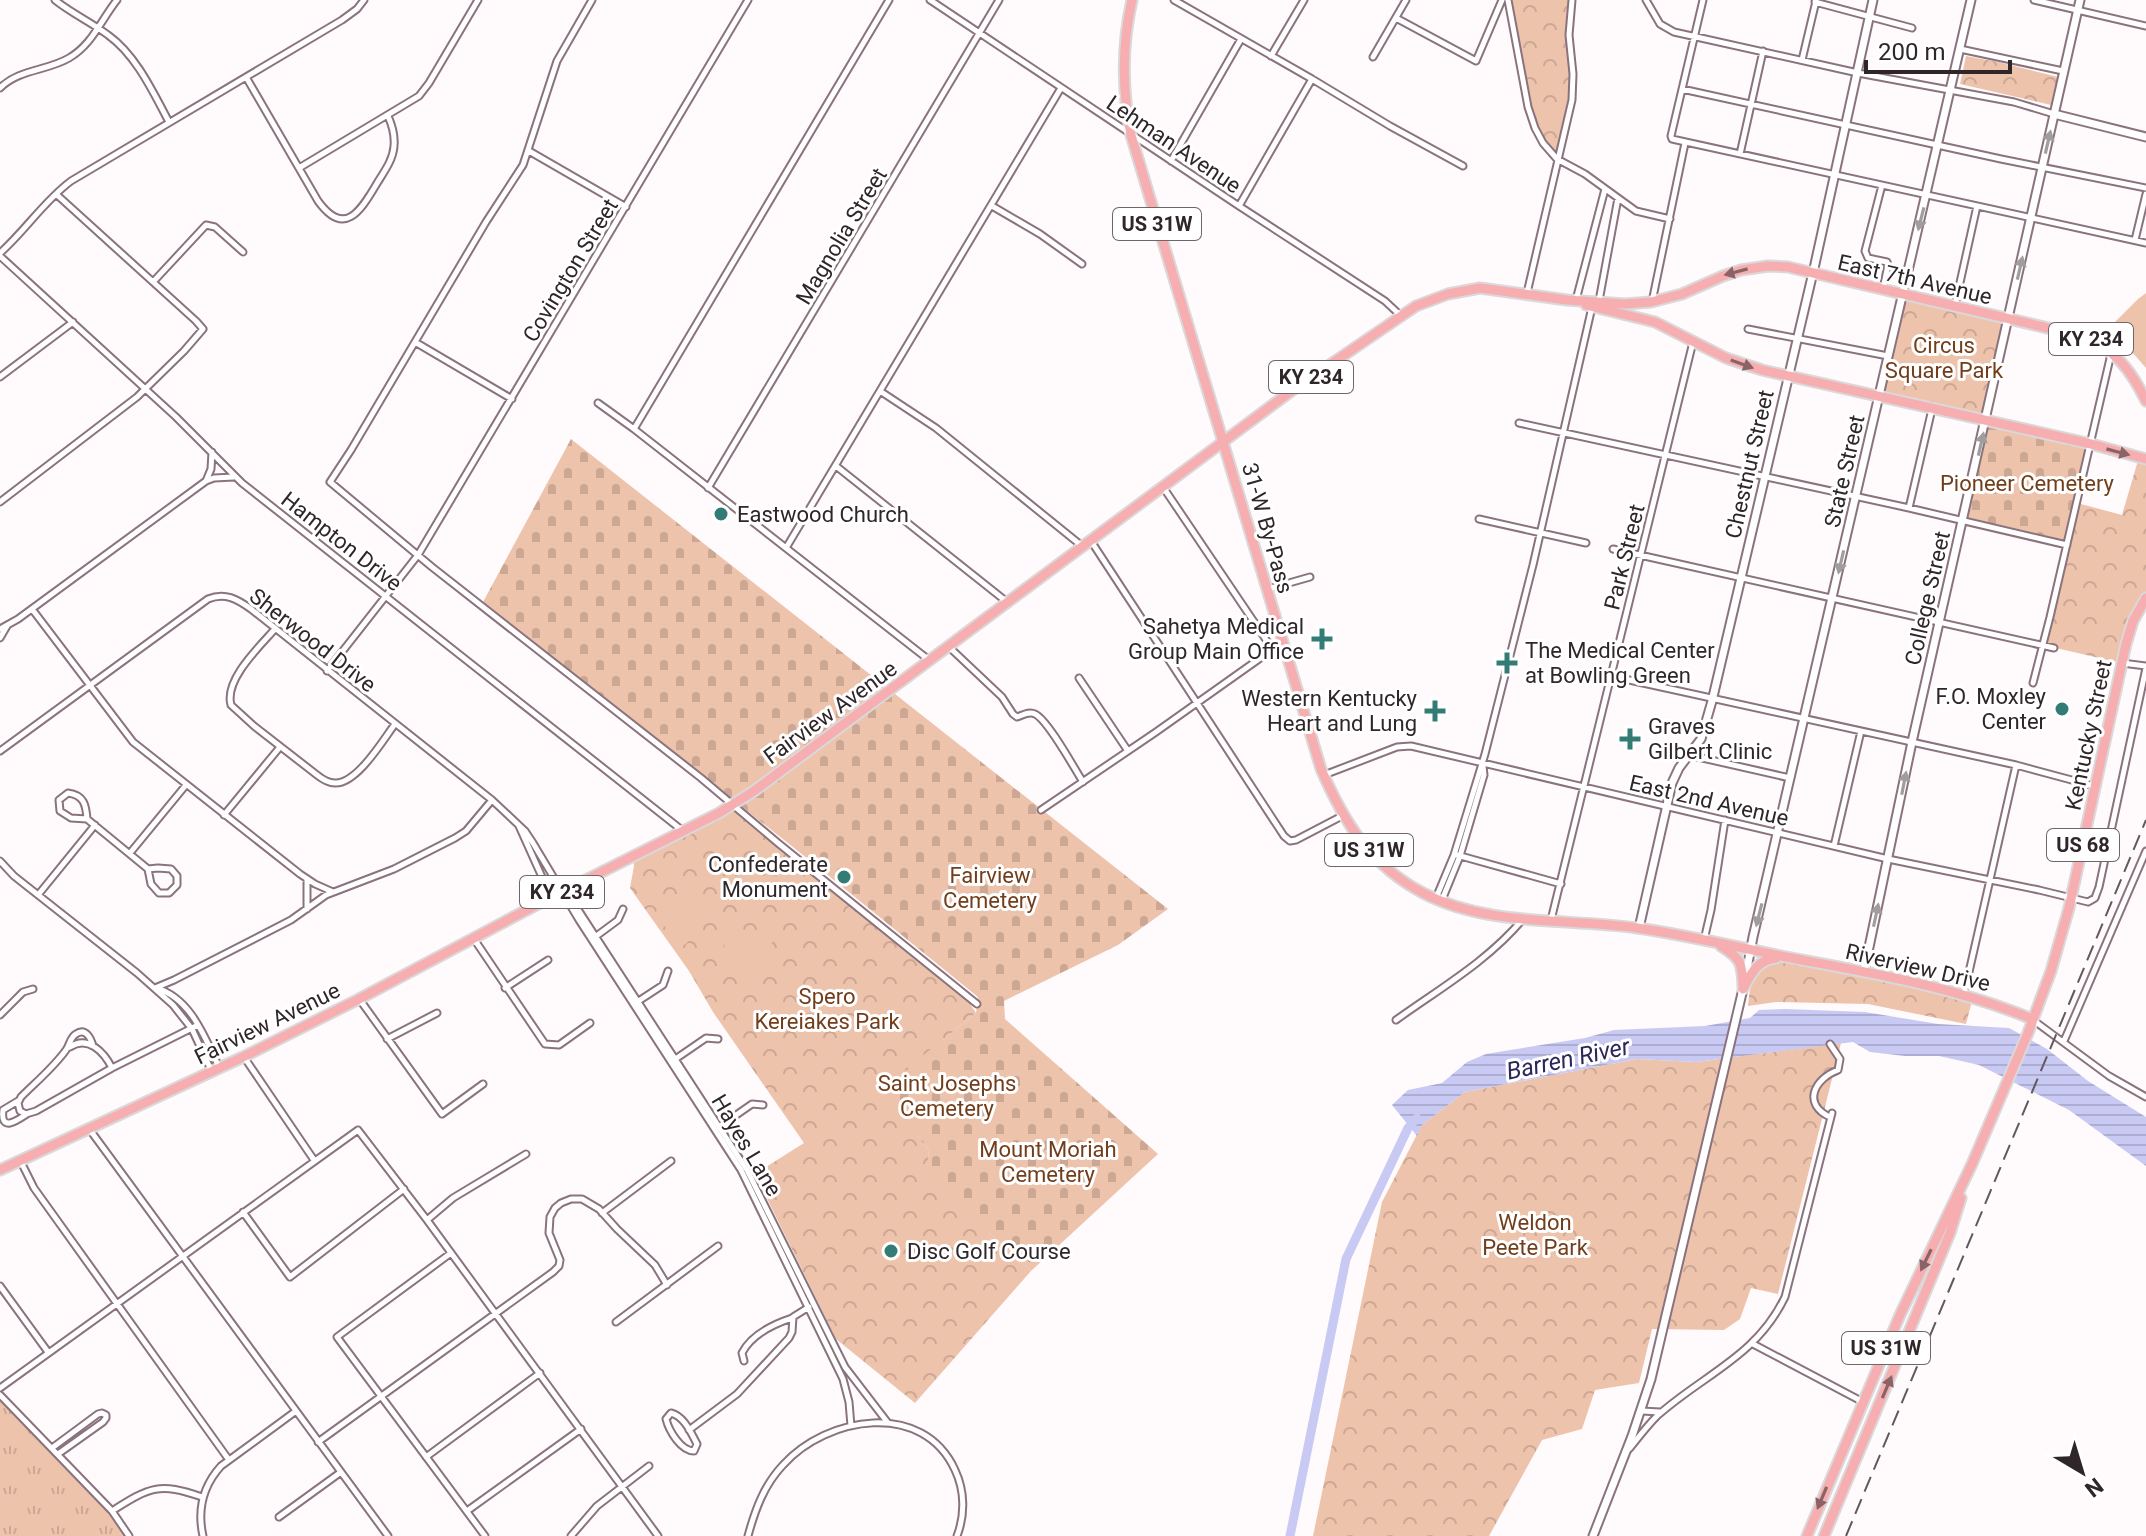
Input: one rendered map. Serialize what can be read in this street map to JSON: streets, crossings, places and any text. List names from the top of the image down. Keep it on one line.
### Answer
{"streets":{"main road":["US 31W","East 7th Avenue","KY 234","31-W By-Pass","Fairview Avenue","Kentucky Street","US 68","Riverview Drive"],"street":["Lehman Avenue","Magnolia Street","Covington Street","Chestnut Street","State Street","Hampton Drive","Park Street","College Street","Sherwood Drive","East 2nd Avenue","Hayes Lane"]},"crossings":[["Lehman Avenue","Magnolia Street"],["Lehman Avenue","31-W By-Pass"],["Lehman Avenue","Fairview Avenue"],["US 31W","Kentucky Street"],["US 31W","Riverview Drive"],["Covington Street","Hampton Drive"],["Covington Street","Sherwood Drive"],["East 7th Avenue","Chestnut Street"],["East 7th Avenue","State Street"],["East 7th Avenue","College Street"],["East 7th Avenue","Fairview Avenue"],["KY 234","Chestnut Street"],["KY 234","State Street"],["KY 234","Park Street"],["KY 234","College Street"],["KY 234","Fairview Avenue"],["Chestnut Street","31-W By-Pass"],["Chestnut Street","East 2nd Avenue"],["State Street","31-W By-Pass"],["State Street","East 2nd Avenue"],["State Street","Riverview Drive"],["31-W By-Pass","Park Street"],["31-W By-Pass","Fairview Avenue"],["31-W By-Pass","East 2nd Avenue"],["31-W By-Pass","Riverview Drive"],["Hampton Drive","Fairview Avenue"],["Park Street","East 2nd Avenue"],["College Street","East 2nd Avenue"],["College Street","Riverview Drive"],["Sherwood Drive","Fairview Avenue"],["Sherwood Drive","Hayes Lane"],["Fairview Avenue","Hayes Lane"],["Kentucky Street","East 2nd Avenue"],["Kentucky Street","Riverview Drive"]],"water":["Barren River"],"parks":["Circus Square Park","Pioneer Cemetery","Fairview Cemetery","Spero Kereiakes Park","Saint Josephs Cemetery","Mount Moriah Cemetery","Weldon Peete Park"],"places":{"other":["Eastwood Church","F.O. Moxley Center","Confederate Monument","Disc Golf Course"],"health":["Sahetya Medical Group Main Office","The Medical Center at Bowling Green","Western Kentucky Heart and Lung","Graves Gilbert Clinic"]},"scale_bar":"200 m","north":"bottom right"}
